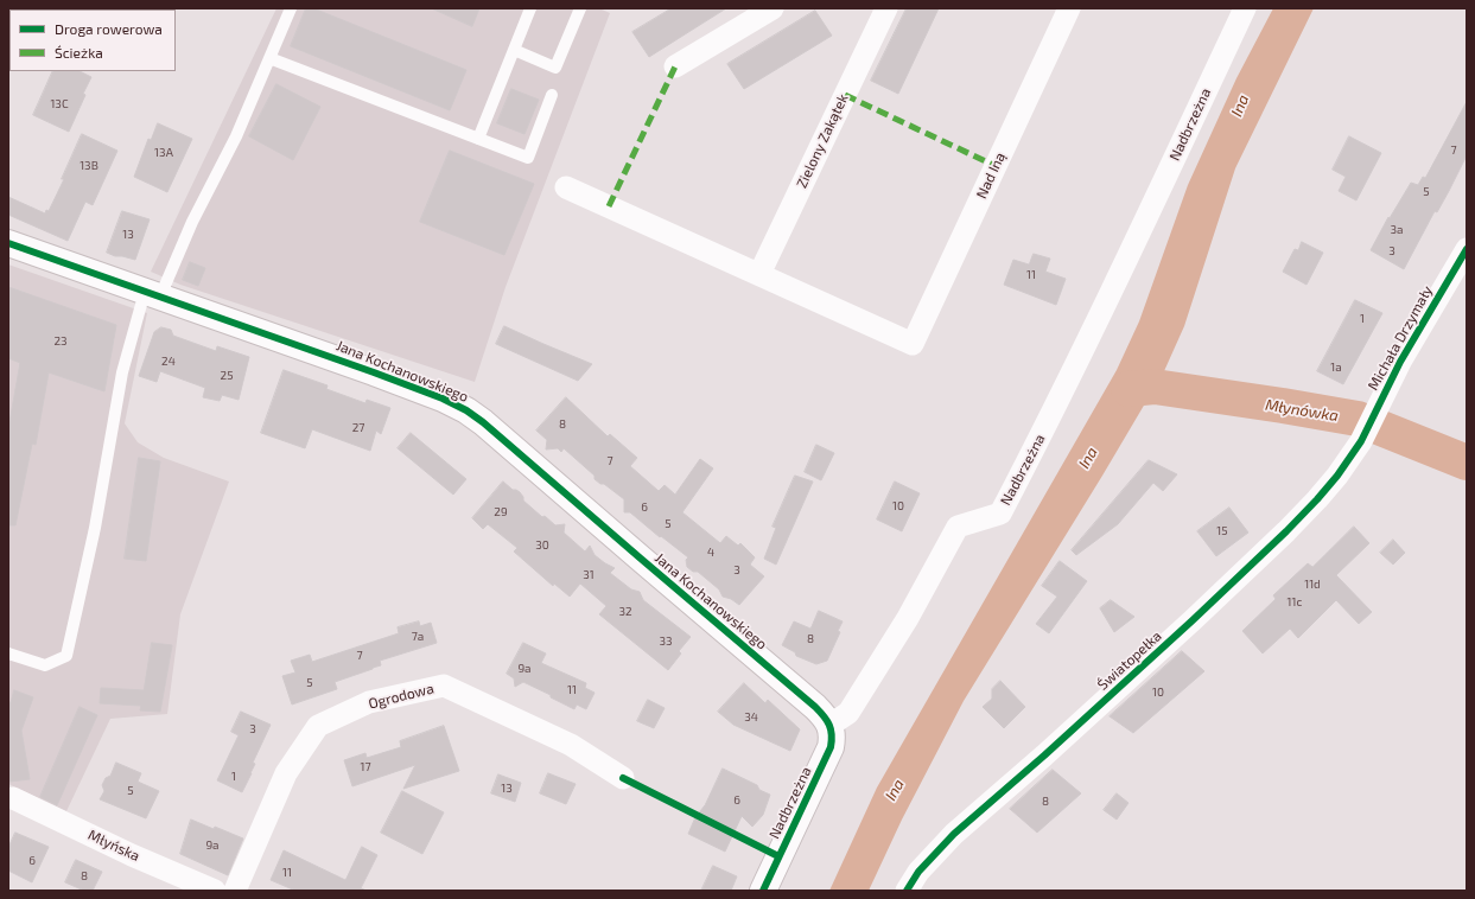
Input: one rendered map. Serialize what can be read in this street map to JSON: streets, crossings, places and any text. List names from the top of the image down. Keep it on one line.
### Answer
{"streets":{"street":["Nadbrzeżna","Zielony Zakątek","Nad Iną","Michała Drzymały","Jana Kochanowskiego","Światopełka","Ogrodowa","Młyńska"]},"crossings":[["Nadbrzeżna","Jana Kochanowskiego"],["Zielony Zakątek","Nad Iną"],["Michała Drzymały","Światopełka"]],"water":["Ina","Młynówka"],"house_numbers":["13C","7","13A","13B","5","3a","13","3","11","1","23","24","1a","25","8","27","7","10","6","29","5","15","30","4","3","31","11d","11c","32","7a","8","33","7","9a","5","11","10","34","3","17","1","13","5","6","8","9a","6","11","8"],"legend":["Droga rowerowa","Ścieżka"]}
